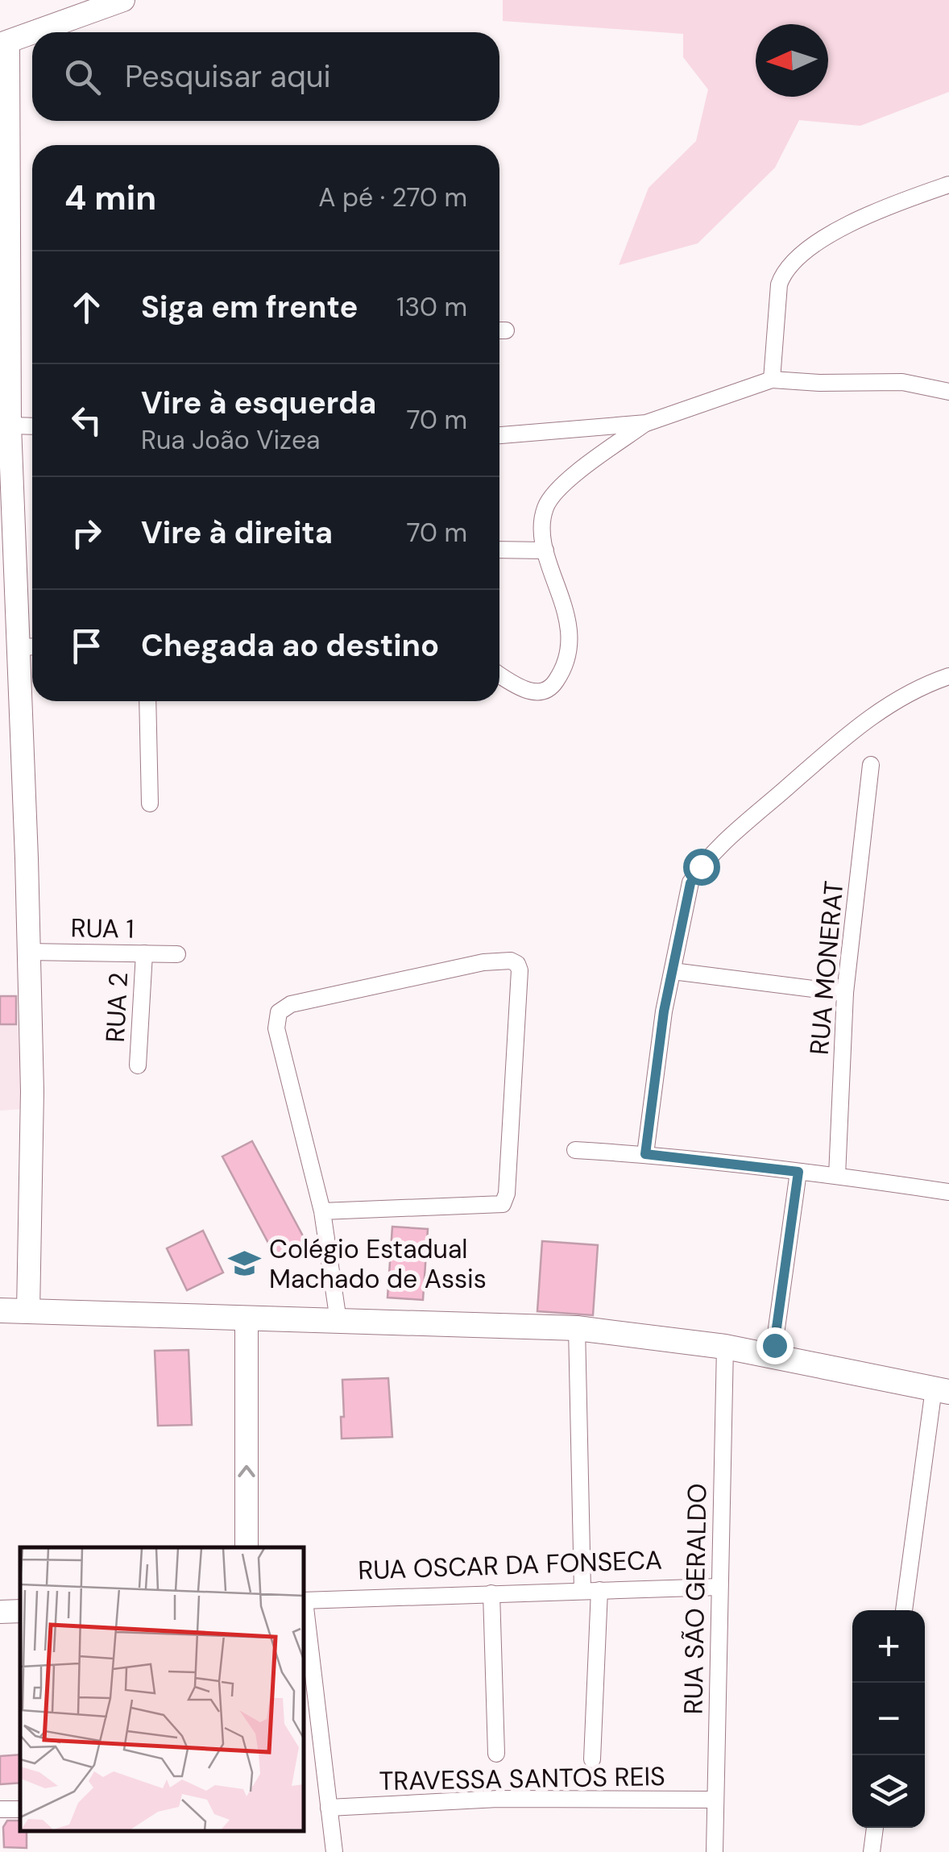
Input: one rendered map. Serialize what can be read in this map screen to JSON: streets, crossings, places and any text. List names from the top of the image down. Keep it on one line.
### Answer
{"streets":{"street":["RUA 1","RUA MONERAT","RUA 2","RUA OSCAR DA FONSECA","RUA SÃO GERALDO","TRAVESSA SANTOS REIS"]},"crossings":[["RUA 1","RUA 2"],["RUA OSCAR DA FONSECA","RUA SÃO GERALDO"],["RUA SÃO GERALDO","TRAVESSA SANTOS REIS"]],"places":{"school or university":["Colégio Estadual Machado de Assis"]},"north":"left","page":{"search":"Pesquisar aqui","heading":["4 min","A pé · 270 m"],"list":[["Siga em frente","130 m"],["Vire à esquerda","Rua João Vizea","70 m"],["Vire à direita","70 m"],"Chegada ao destino"],"map_buttons":["+","−"]}}
